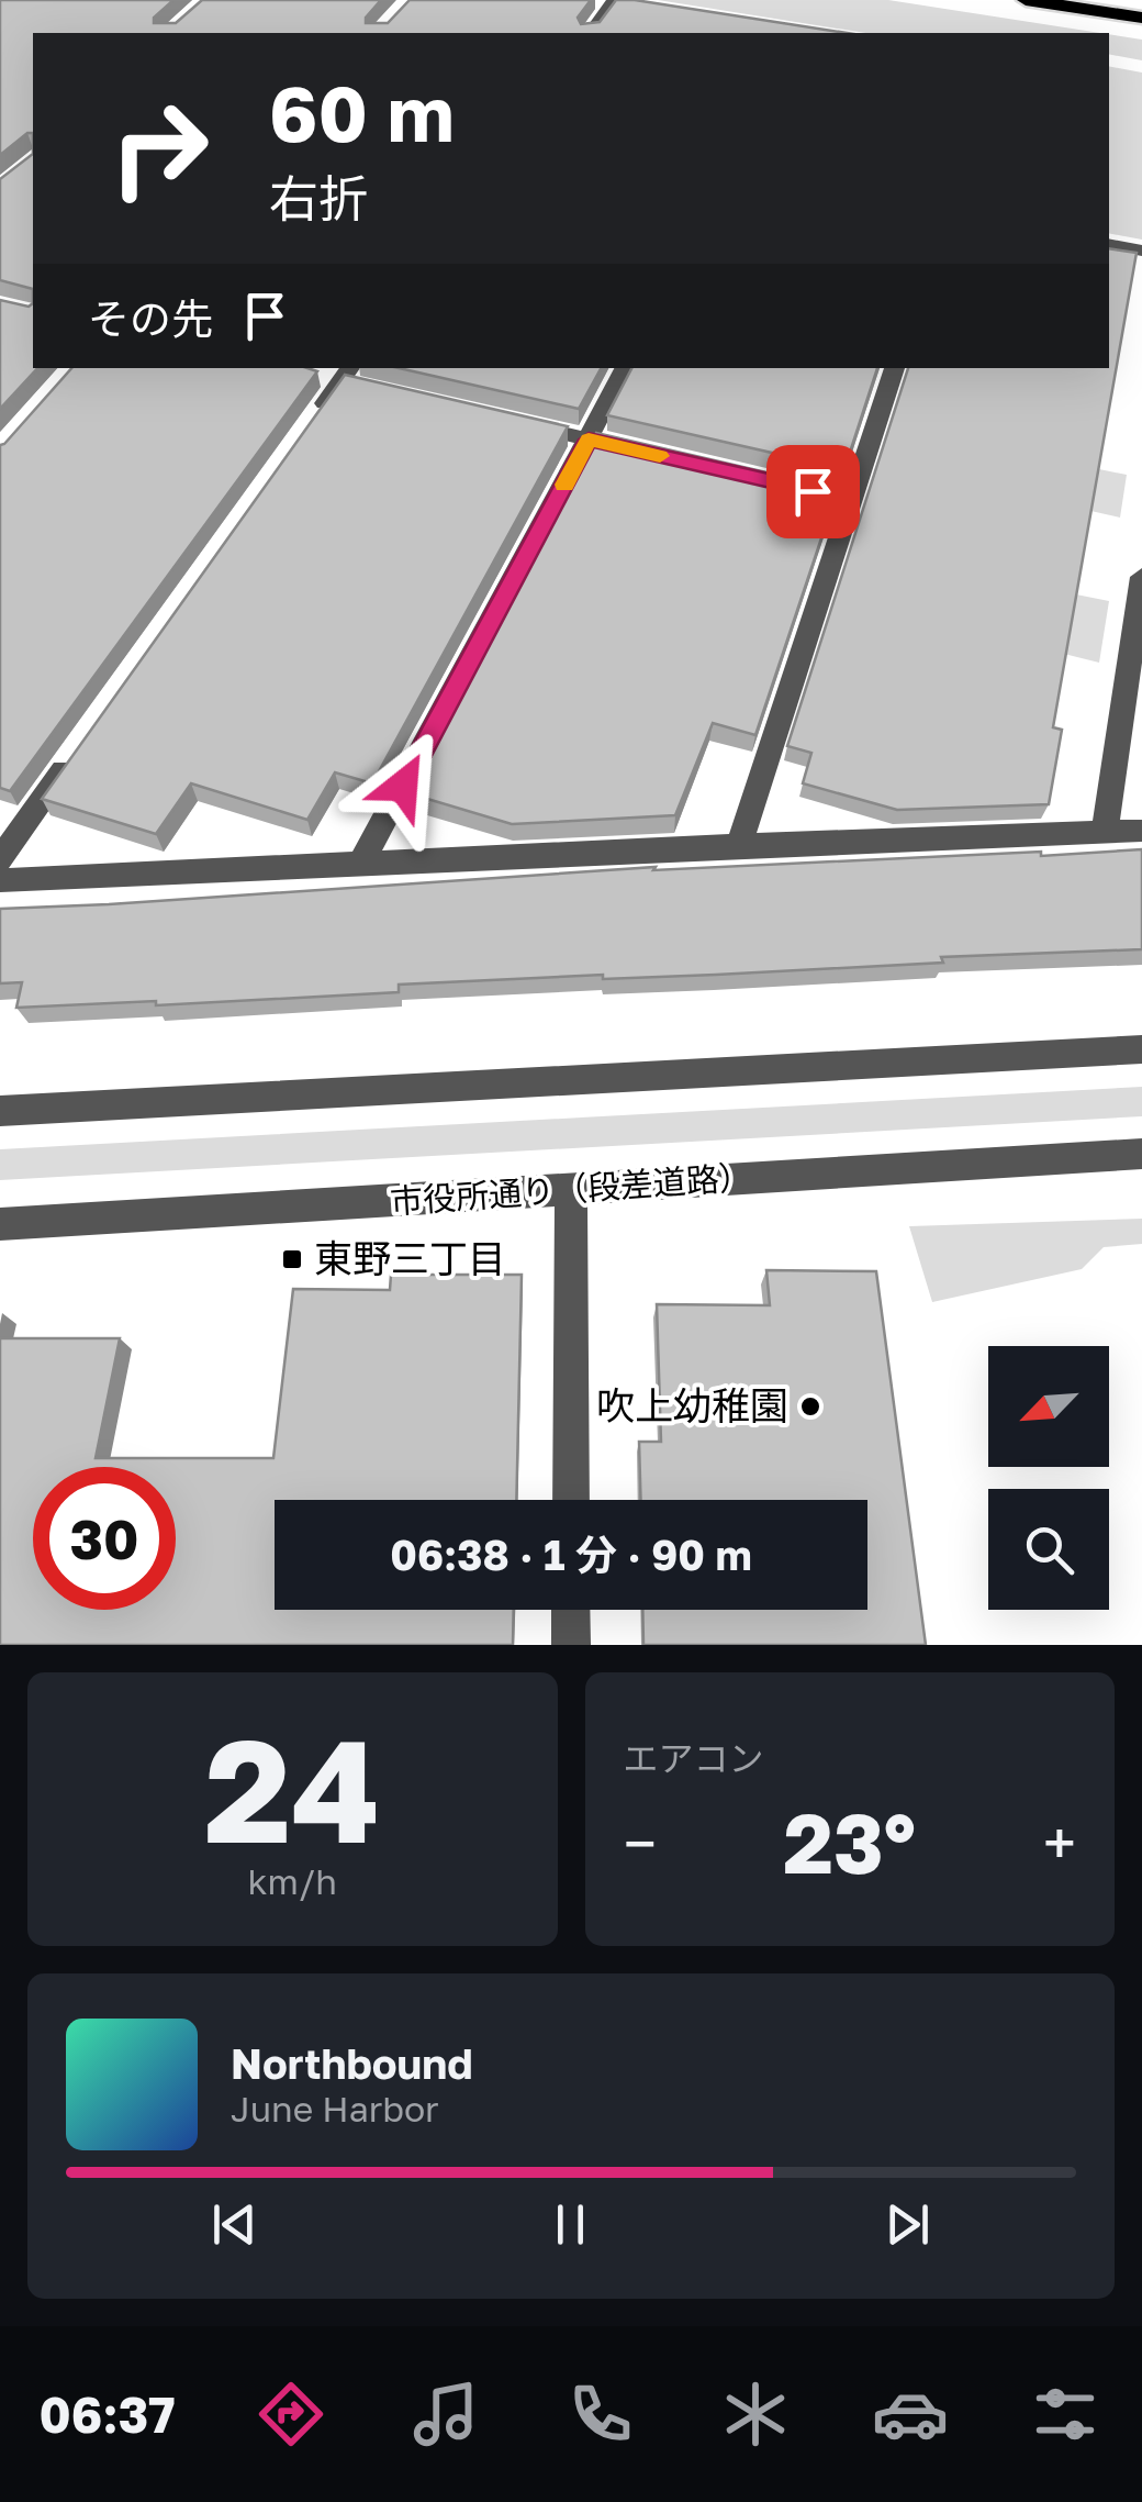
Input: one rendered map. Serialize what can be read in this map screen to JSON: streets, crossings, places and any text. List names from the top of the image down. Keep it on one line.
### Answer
{"streets":{"street":["市役所通り（段差道路）"]},"places":{"transit":["東野三丁目"],"other":["吹上幼稚園"]},"north":"bottom left","page":{"turn":["60 m","右折"],"then":"その先","limit":"30","trip":"06:38 · 1 分 · 90 m","tile":[["24","km/h"],"エアコン"],"heat":["−","23°","+"],"song":["Northbound","June Harbor"],"tabs":"06:37"}}
